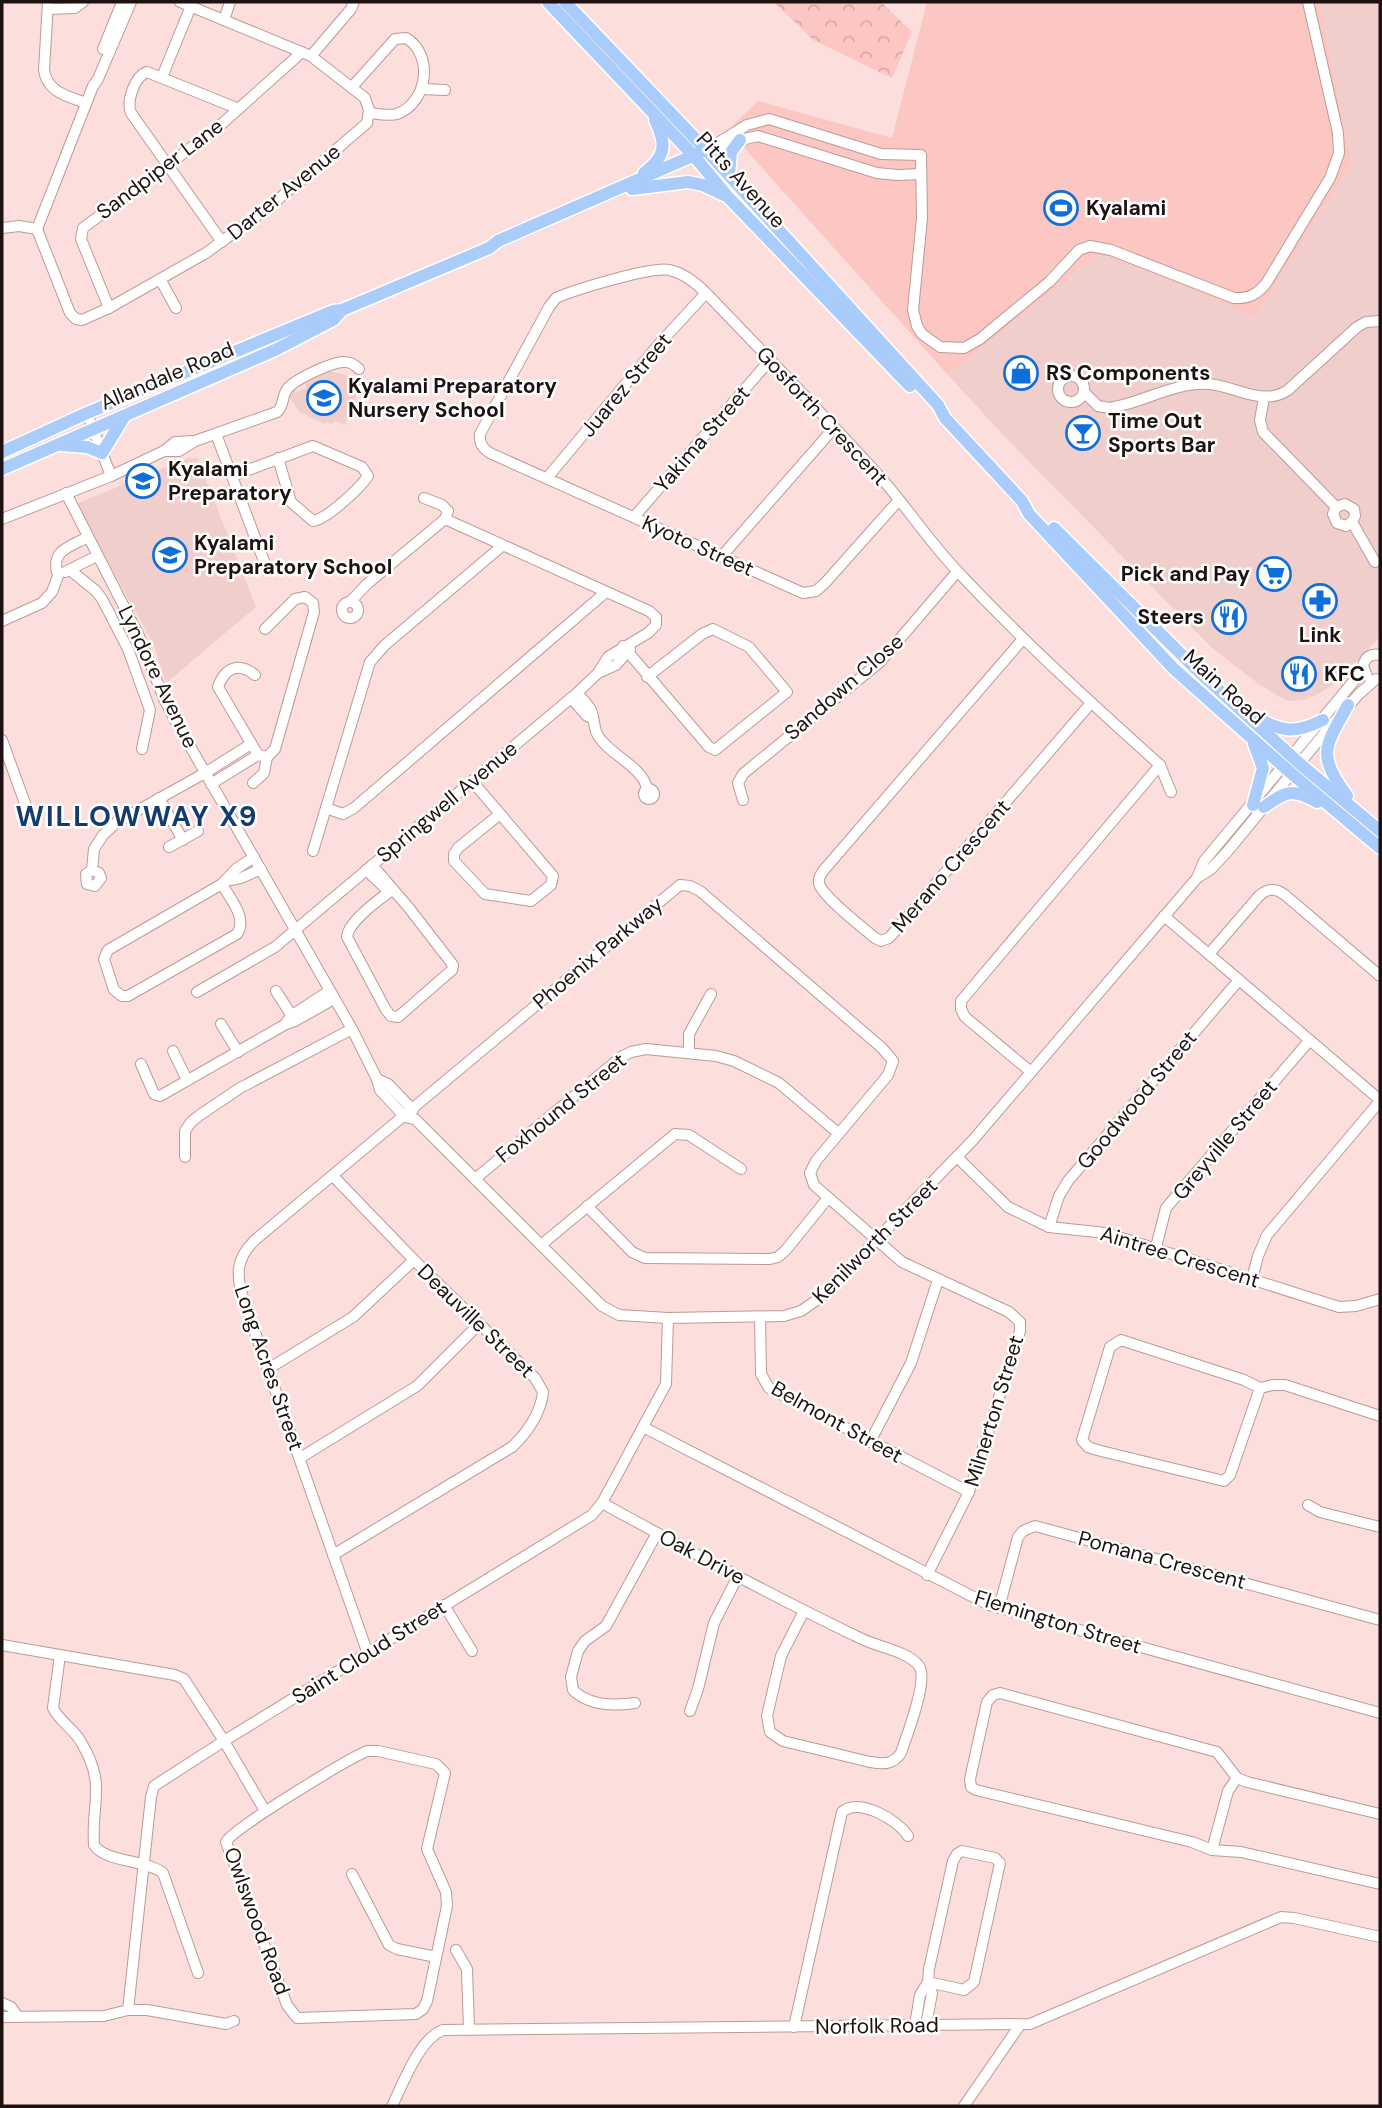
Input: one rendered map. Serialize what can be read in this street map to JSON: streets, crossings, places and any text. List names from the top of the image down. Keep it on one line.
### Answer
{"streets":{"main road":["Pitts Avenue","Allandale Road","Main Road"],"street":["Sandpiper Lane","Darter Avenue","Juarez Street","Gosforth Crescent","Yakima Street","Kyoto Street","Lyndore Avenue","Sandown Close","Springwell Avenue","Merano Crescent","Phoenix Parkway","Goodwood Street","Foxhound Street","Greyville Street","Kenilworth Street","Aintree Crescent","Deauville Street","Long Acres Street","Milnerton Street","Belmont Street","Oak Drive","Pomana Crescent","Flemington Street","Saint Cloud Street","Owlswood Road","Norfolk Road"]},"crossings":[["Sandpiper Lane","Darter Avenue"],["Pitts Avenue","Allandale Road"],["Pitts Avenue","Main Road"],["Juarez Street","Gosforth Crescent"],["Juarez Street","Kyoto Street"],["Gosforth Crescent","Yakima Street"],["Gosforth Crescent","Kyoto Street"],["Gosforth Crescent","Sandown Close"],["Gosforth Crescent","Merano Crescent"],["Yakima Street","Kyoto Street"],["Lyndore Avenue","Springwell Avenue"],["Lyndore Avenue","Phoenix Parkway"],["Lyndore Avenue","Kenilworth Street"],["Lyndore Avenue","Long Acres Street"],["Main Road","Kenilworth Street"],["Phoenix Parkway","Kenilworth Street"],["Phoenix Parkway","Long Acres Street"],["Phoenix Parkway","Milnerton Street"],["Goodwood Street","Aintree Crescent"],["Foxhound Street","Kenilworth Street"],["Foxhound Street","Milnerton Street"],["Greyville Street","Aintree Crescent"],["Kenilworth Street","Aintree Crescent"],["Kenilworth Street","Long Acres Street"],["Kenilworth Street","Milnerton Street"],["Kenilworth Street","Belmont Street"],["Kenilworth Street","Saint Cloud Street"],["Deauville Street","Long Acres Street"],["Long Acres Street","Saint Cloud Street"],["Milnerton Street","Belmont Street"],["Milnerton Street","Flemington Street"],["Oak Drive","Saint Cloud Street"],["Pomana Crescent","Flemington Street"],["Flemington Street","Saint Cloud Street"]],"districts":["WILLOWWAY X9"],"places":{"sports":["Kyalami"],"shop":["RS Components"],"school or university":["Kyalami Preparatory Nursery School","Kyalami Preparatory","Kyalami Preparatory School"],"bar":["Time Out Sports Bar"],"supermarket":["Pick and Pay"],"pharmacy":["Link"],"restaurant":["Steers","KFC"]}}
